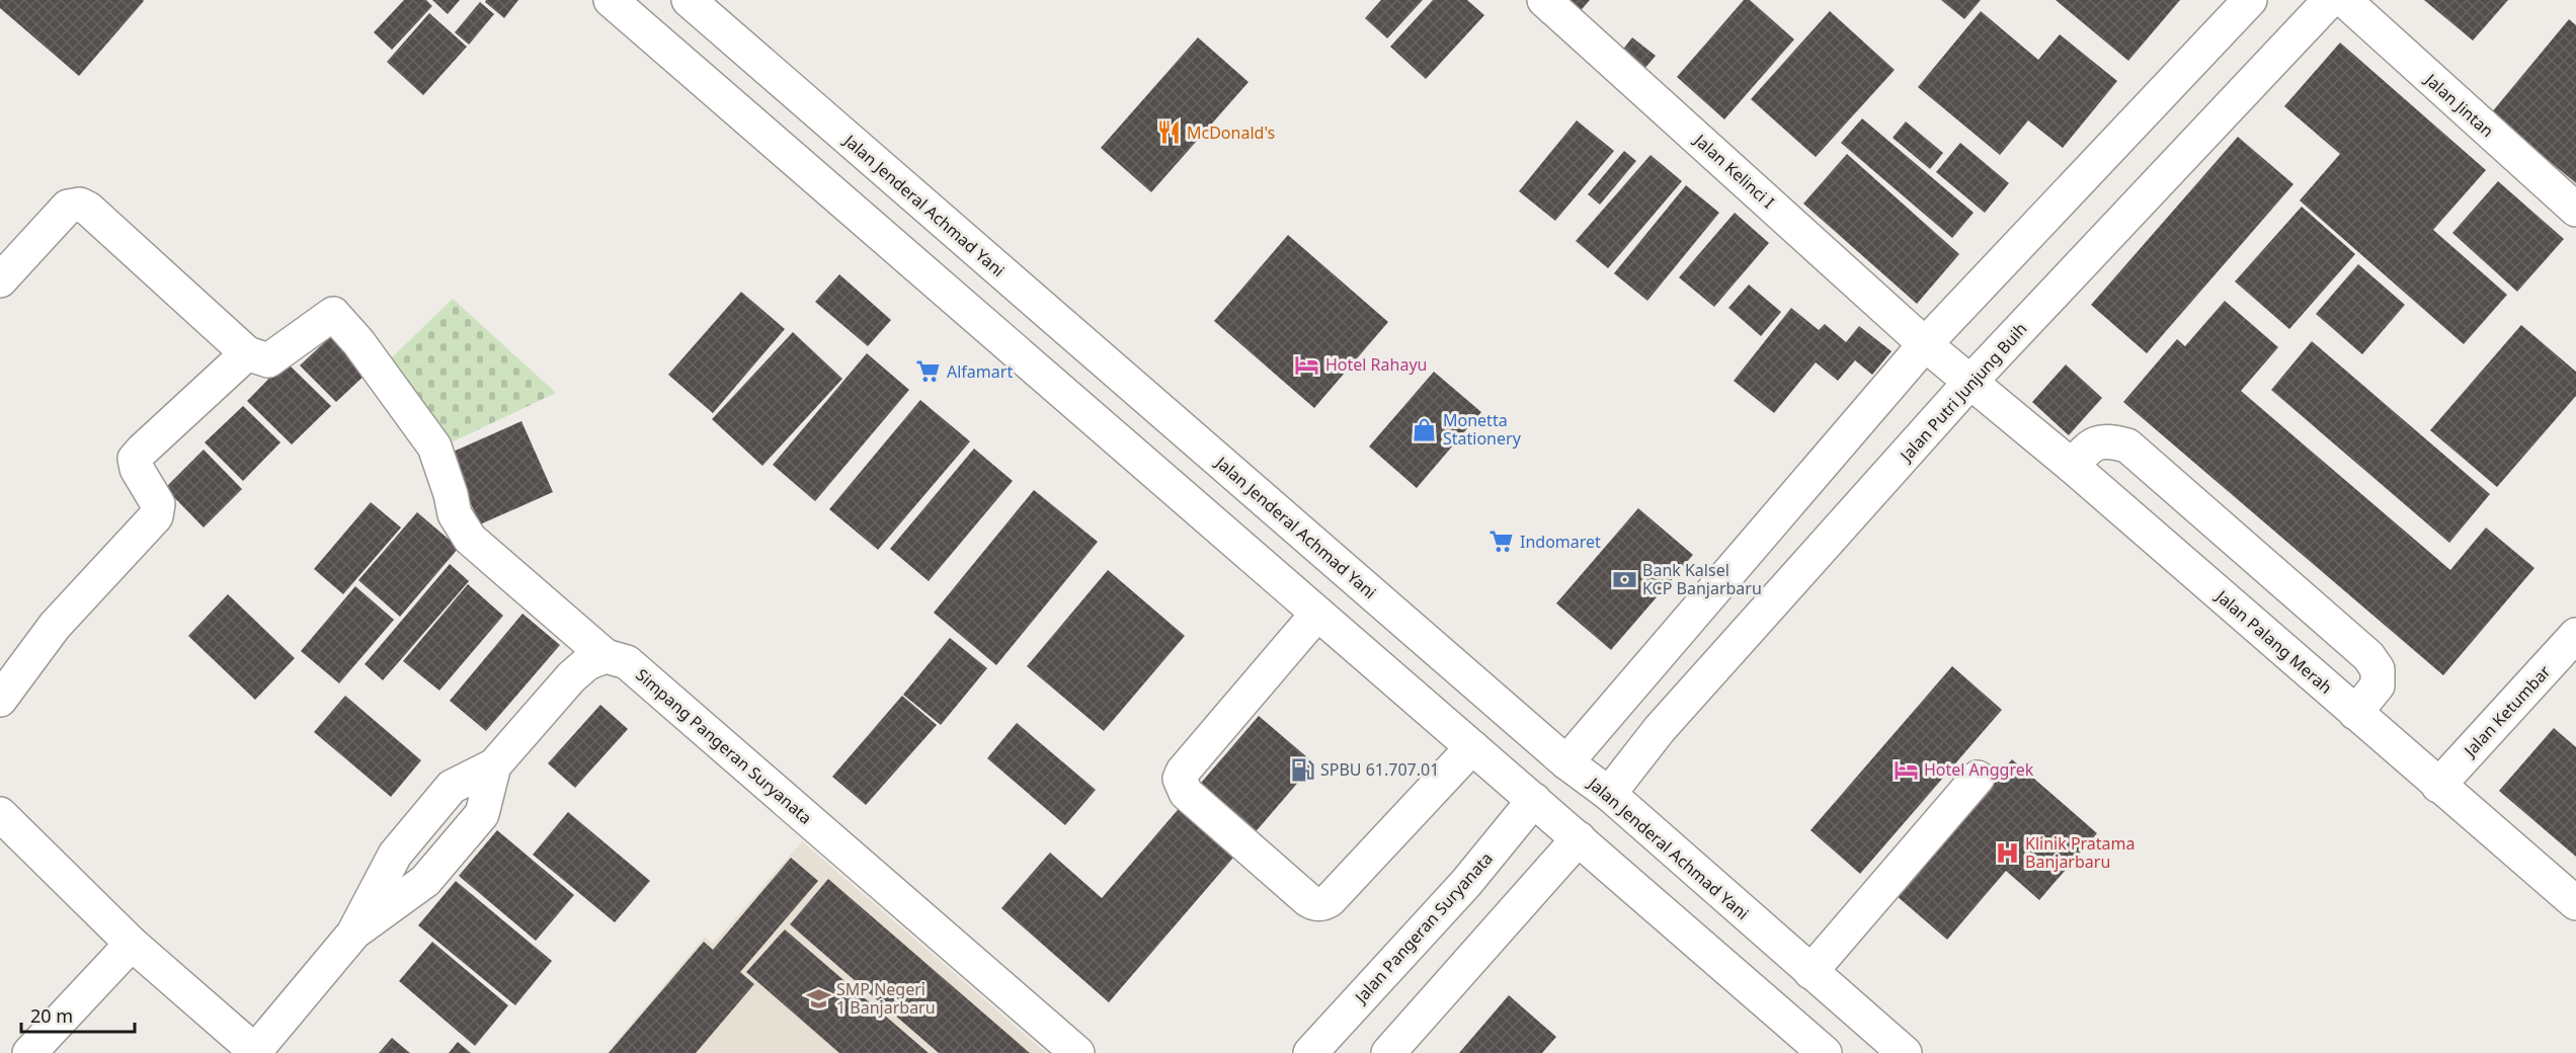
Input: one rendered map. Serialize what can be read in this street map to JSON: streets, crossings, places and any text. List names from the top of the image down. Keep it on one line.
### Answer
{"streets":{"main road":["Jalan Jintan","Jalan Kelinci I","Jalan Jenderal Achmad Yani","Jalan Putri Junjung Buih","Jalan Palang Merah","Jalan Ketumbar","Simpang Pangeran Suryanata","Jalan Pangeran Suryanata"]},"crossings":[["Jalan Kelinci I","Jalan Putri Junjung Buih"],["Jalan Kelinci I","Jalan Palang Merah"],["Jalan Jenderal Achmad Yani","Jalan Putri Junjung Buih"],["Jalan Putri Junjung Buih","Jalan Palang Merah"],["Jalan Palang Merah","Jalan Ketumbar"]],"places":{"restaurant":["McDonald's"],"hotel":["Hotel Rahayu","Hotel Anggrek"],"supermarket":["Alfamart","Indomaret"],"shop":["Monetta Stationery"],"bank":["Bank Kalsel KCP Banjarbaru"],"fuel station":["SPBU 61.707.01"],"hospital":["Klinik Pratama Banjarbaru"],"school or university":["SMP Negeri 1 Banjarbaru"]},"scale_bar":"20 m"}
